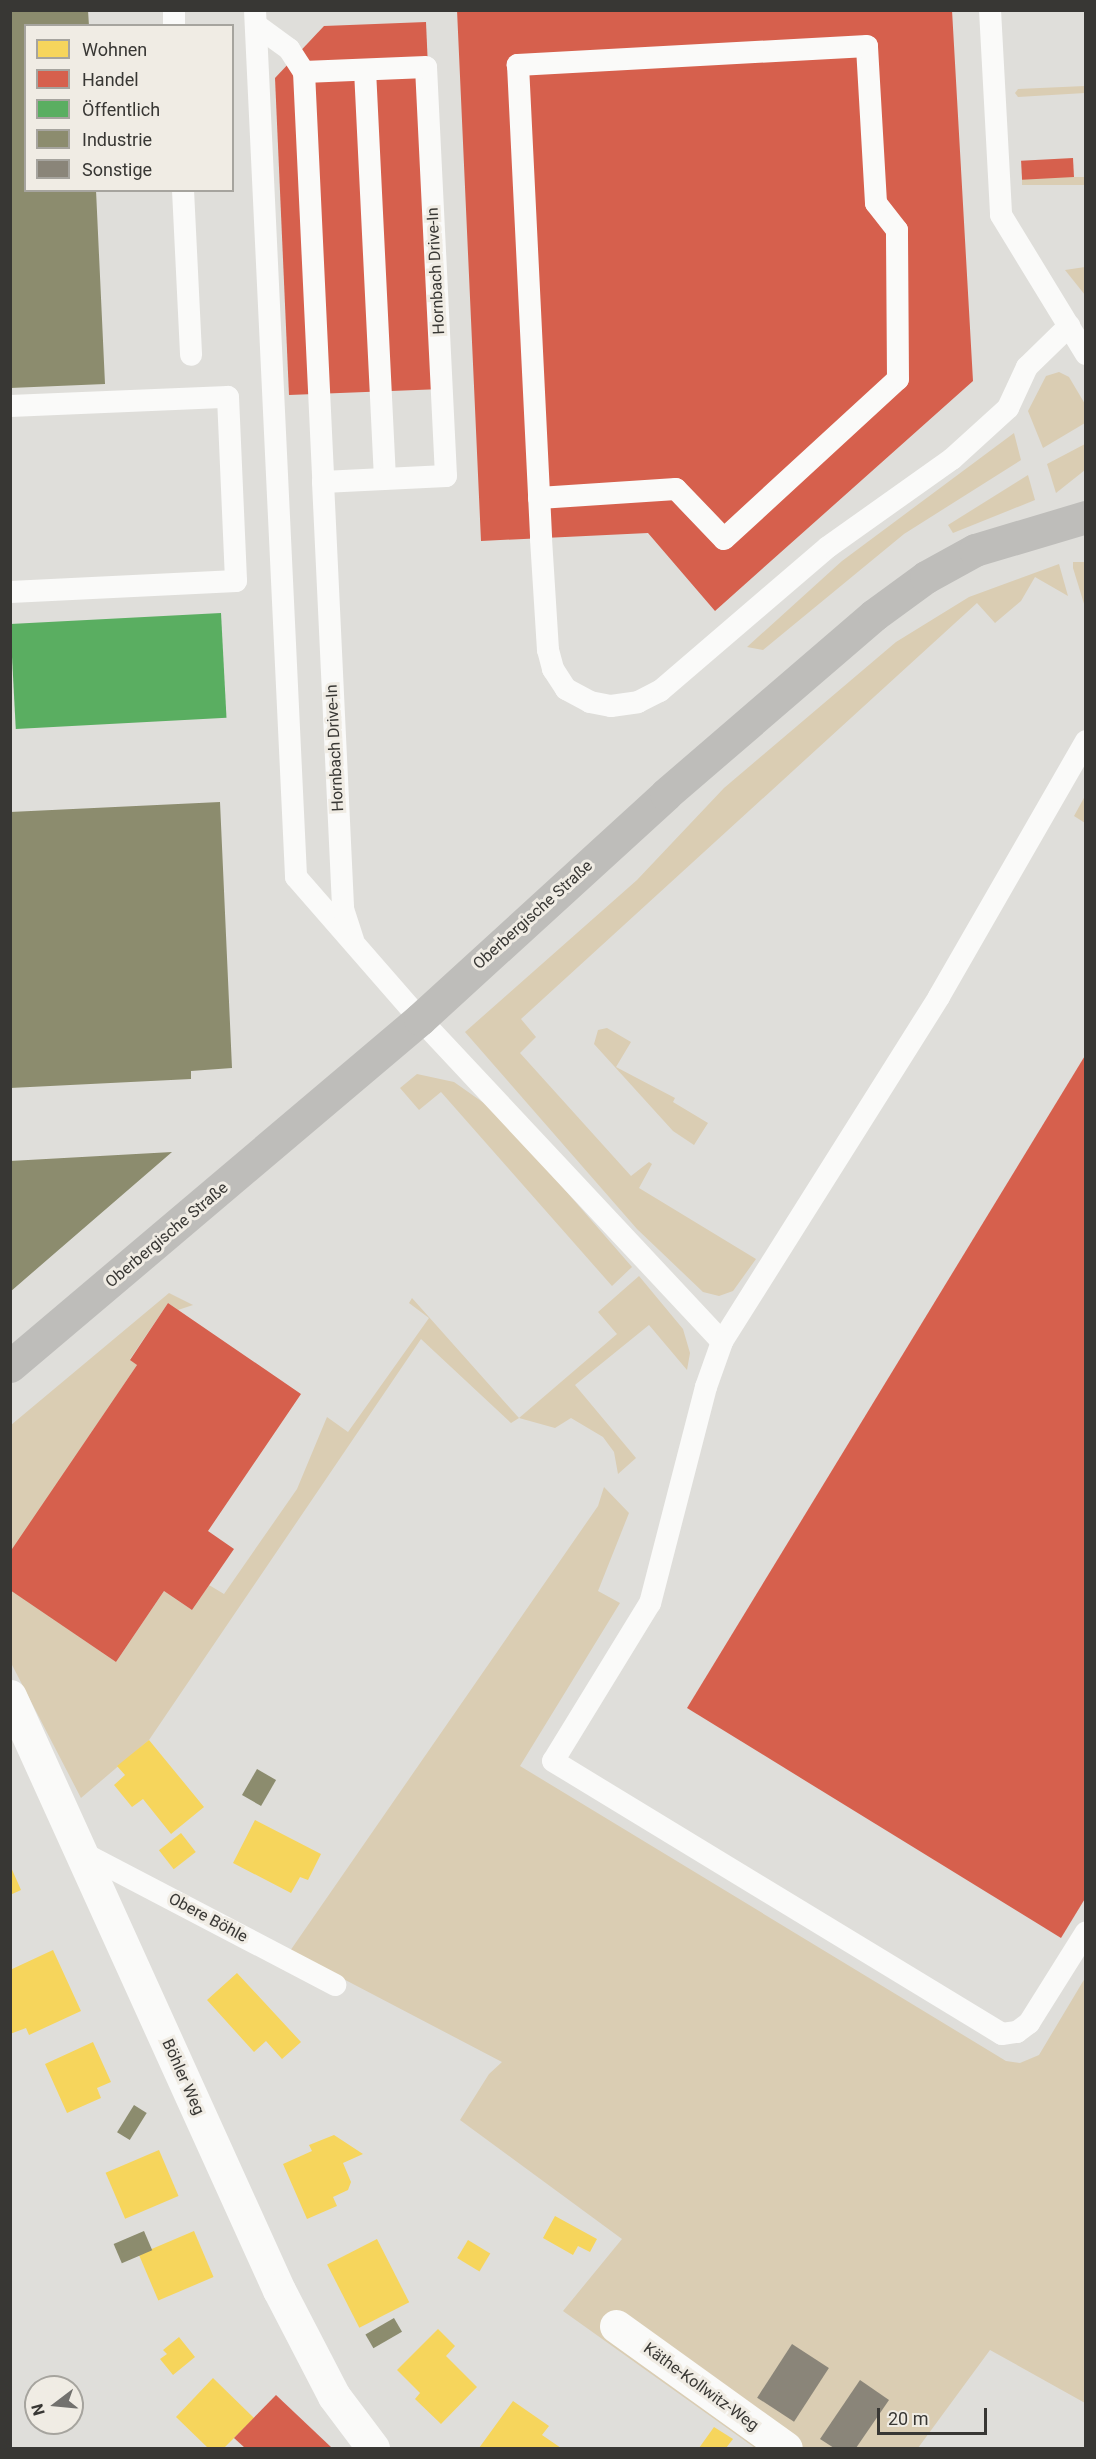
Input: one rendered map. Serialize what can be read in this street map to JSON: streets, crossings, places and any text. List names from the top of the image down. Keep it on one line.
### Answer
{"streets":{"street":["Oberbergische Straße","Böhler Weg","Käthe-Kollwitz-Weg"],"lane":["Hornbach Drive-In","Obere Böhle"]},"crossings":[["Obere Böhle","Böhler Weg"]],"legend":["Wohnen","Handel","Öffentlich","Industrie","Sonstige"],"scale_bar":"20 m","north":"left"}
